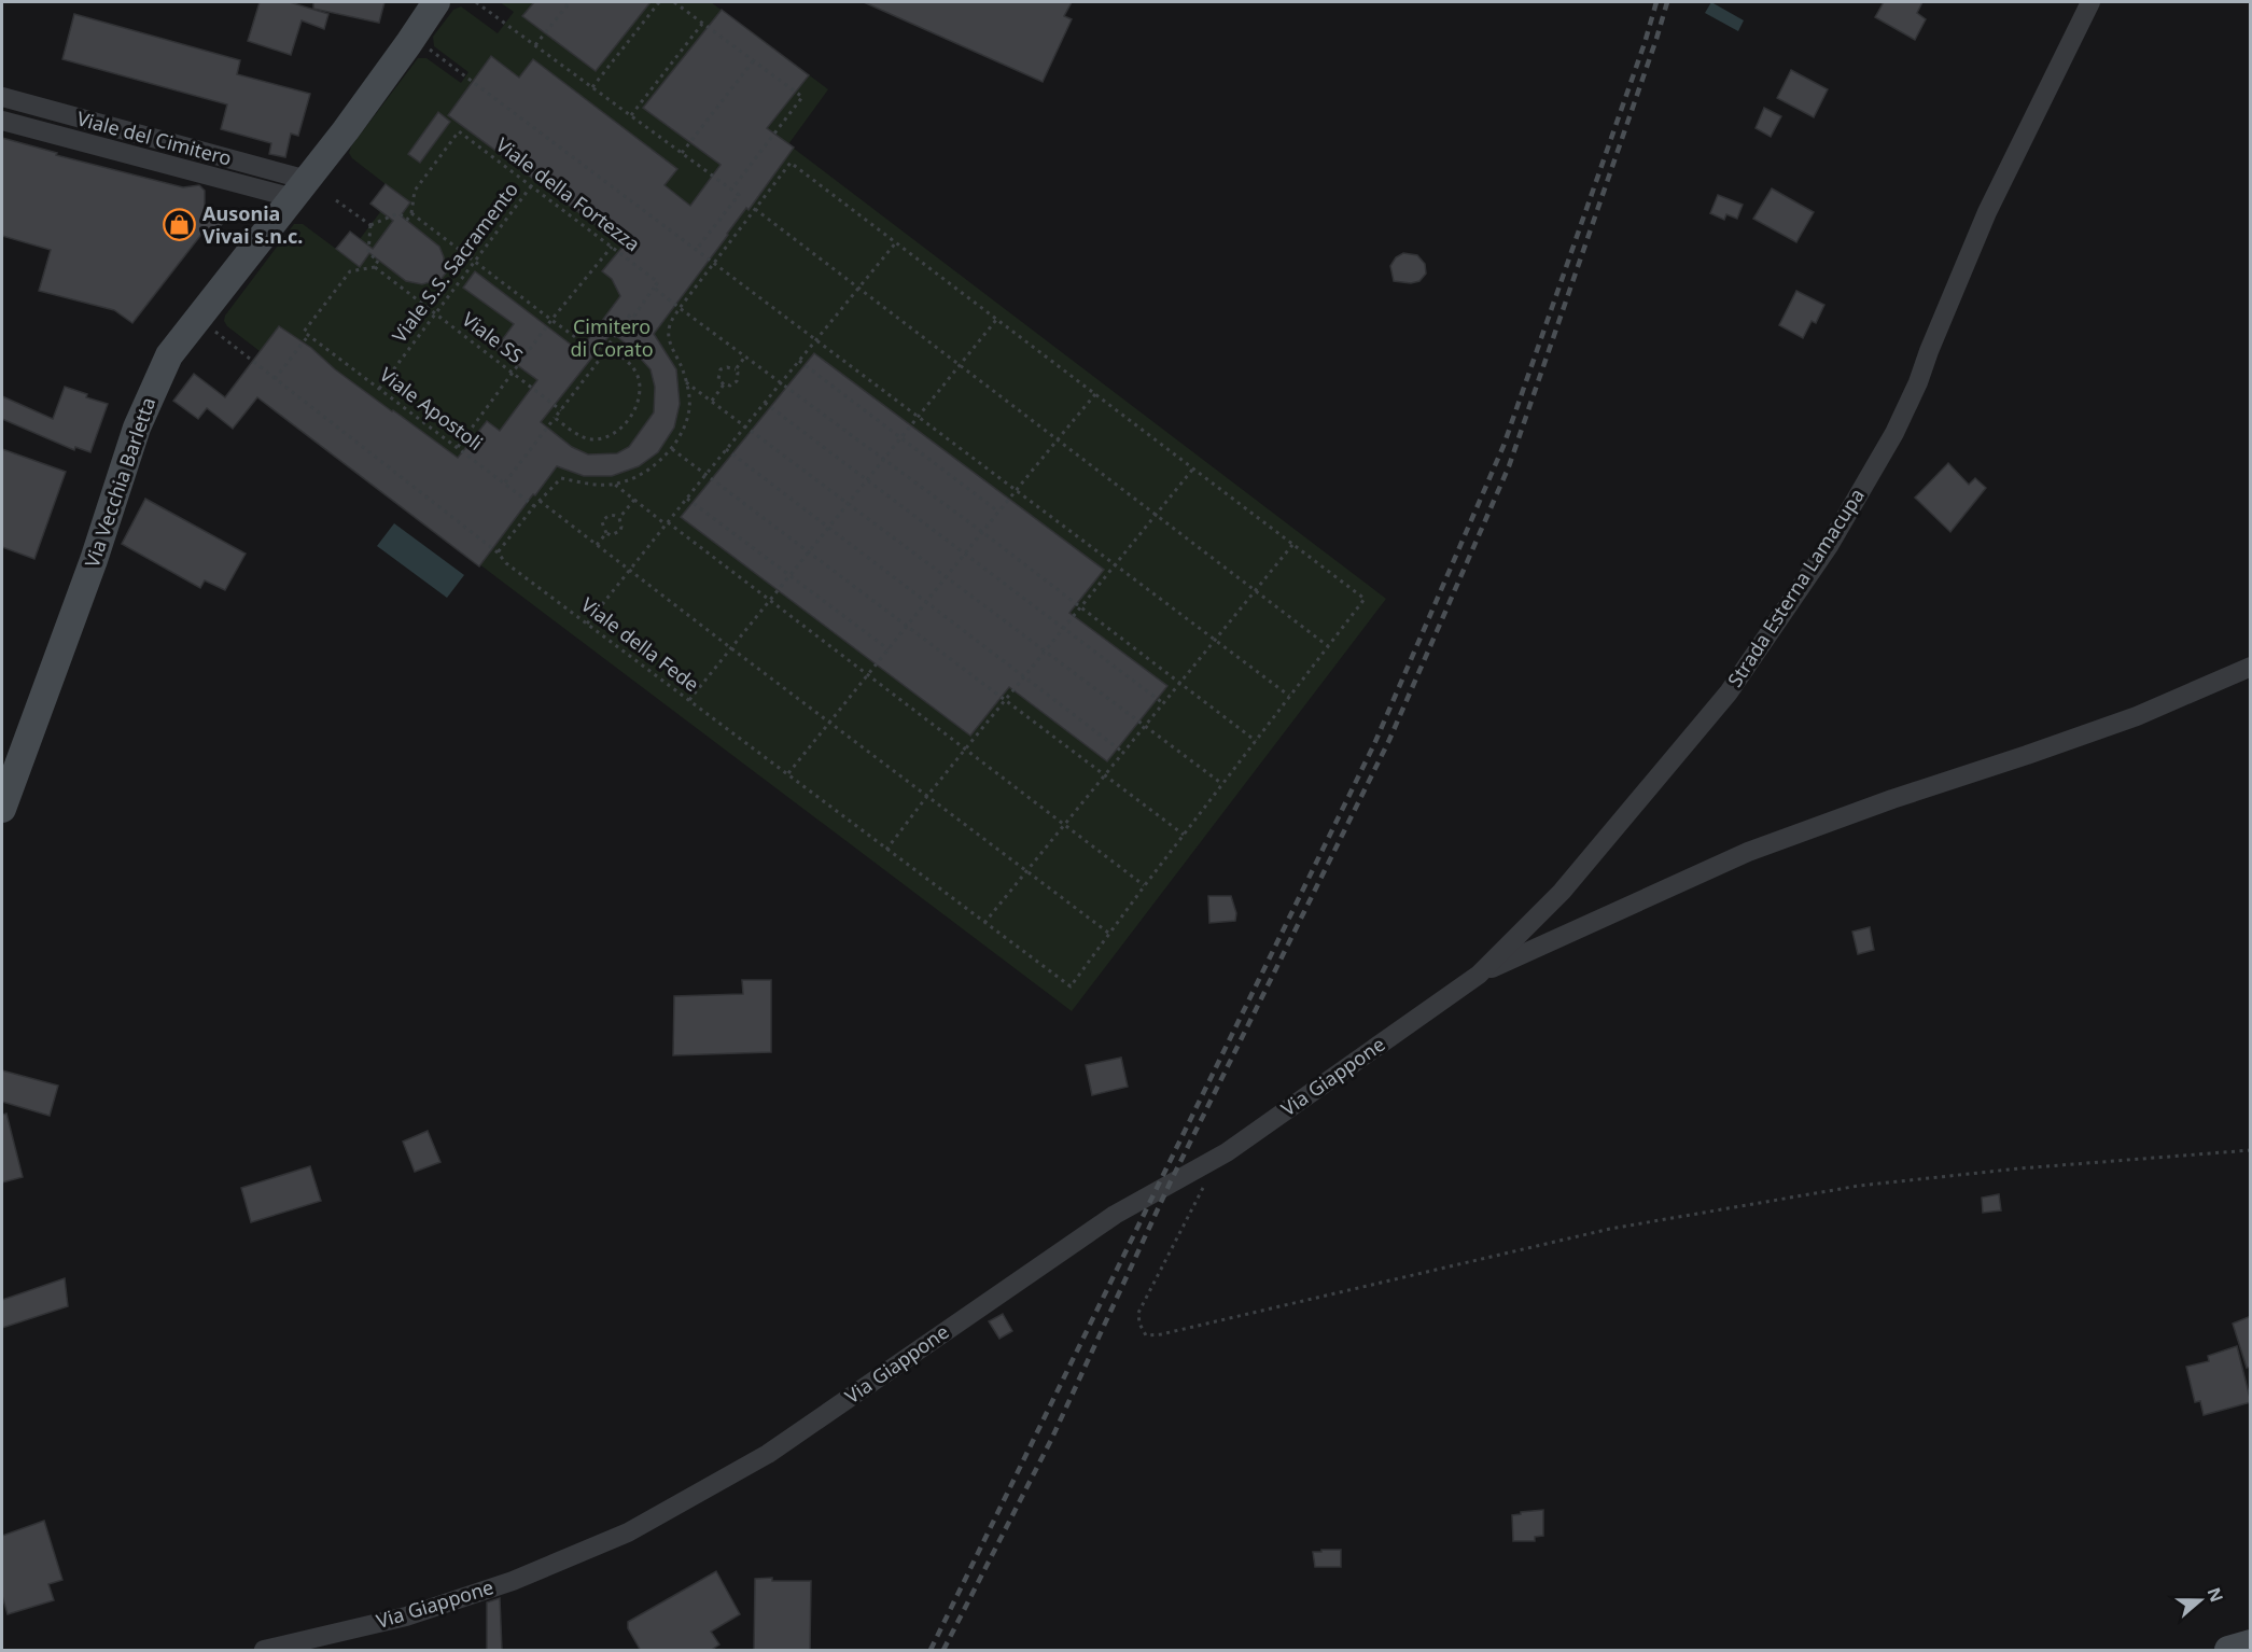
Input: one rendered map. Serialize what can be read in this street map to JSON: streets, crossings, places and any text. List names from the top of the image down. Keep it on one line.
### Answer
{"streets":{"street":["Viale del Cimitero","Via Vecchia Barletta","Strada Esterna Lamacupa","Via Giappone"],"path":["Viale della Fortezza","Viale S.S. Sacramento","Viale SS","Viale Apostoli","Viale della Fede"]},"crossings":[["Viale del Cimitero","Via Vecchia Barletta"],["Viale della Fortezza","Viale S.S. Sacramento"],["Viale S.S. Sacramento","Viale SS"],["Viale S.S. Sacramento","Viale Apostoli"],["Via Vecchia Barletta","Viale della Fede"],["Strada Esterna Lamacupa","Via Giappone"]],"parks":["Cimitero di Corato"],"places":{"shop":["Ausonia Vivai s.n.c."]},"north":"right"}
